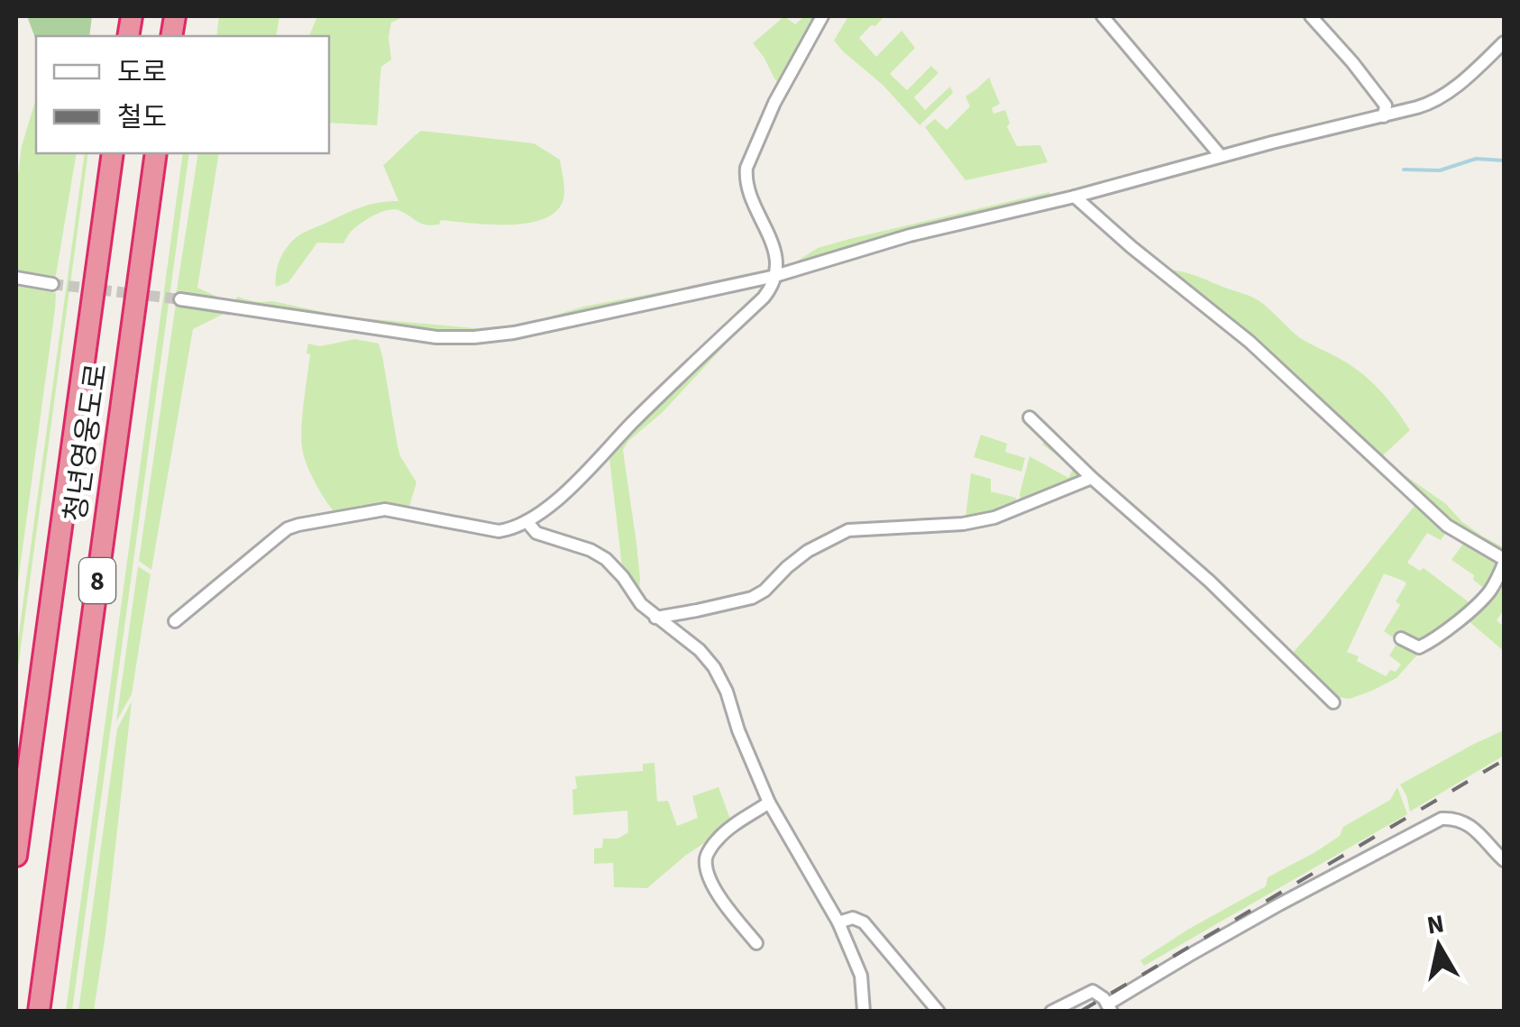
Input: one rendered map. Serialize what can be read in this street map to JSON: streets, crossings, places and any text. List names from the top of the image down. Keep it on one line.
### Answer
{"streets":{"highway":["청년영웅도로","8"]},"legend":["도로","철도"],"north":"top"}
